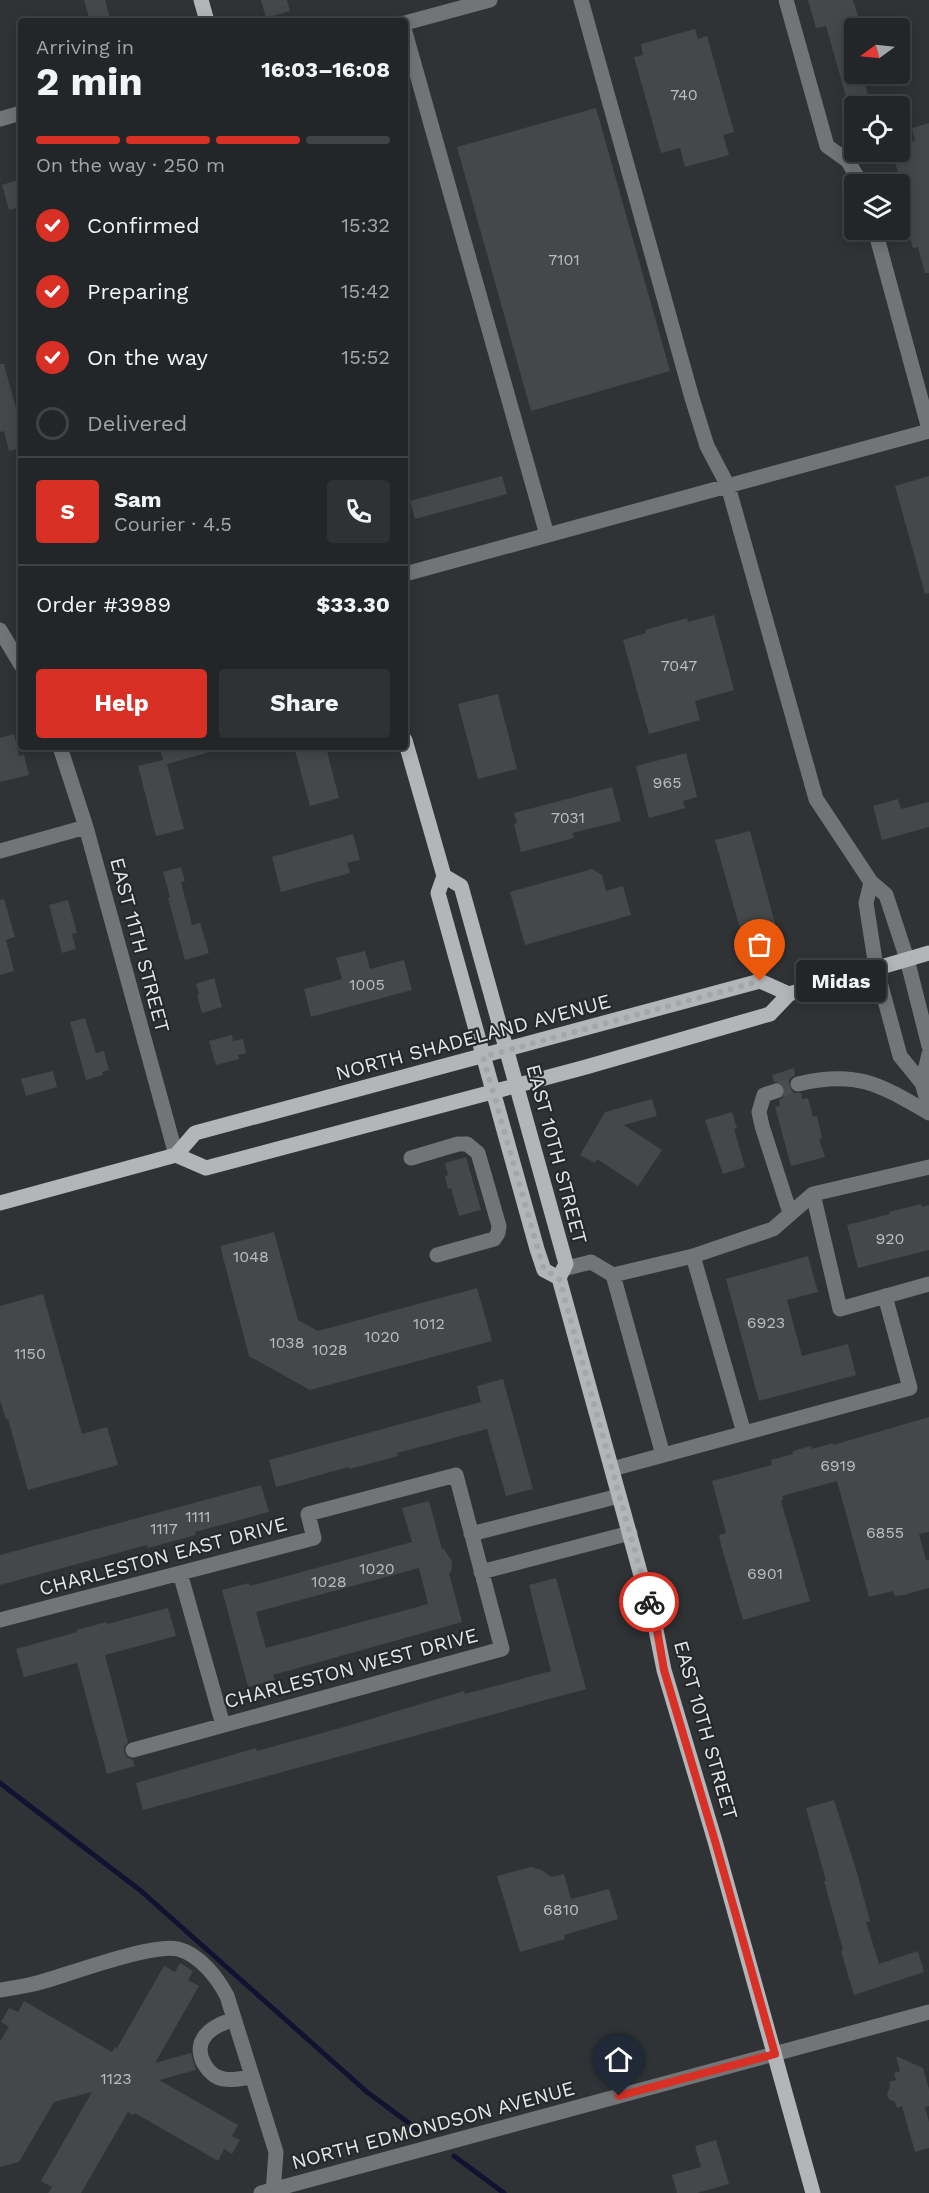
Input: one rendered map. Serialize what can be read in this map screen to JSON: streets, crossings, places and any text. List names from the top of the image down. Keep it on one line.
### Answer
{"streets":{"main road":["NORTH SHADELAND AVENUE","EAST 10TH STREET"],"street":["EAST 11TH STREET","CHARLESTON EAST DRIVE","CHARLESTON WEST DRIVE","NORTH EDMONDSON AVENUE"]},"crossings":[["EAST 11TH STREET","NORTH SHADELAND AVENUE"],["NORTH SHADELAND AVENUE","EAST 10TH STREET"],["EAST 10TH STREET","NORTH EDMONDSON AVENUE"],["CHARLESTON EAST DRIVE","CHARLESTON WEST DRIVE"]],"places":["Midas"],"house_numbers":["740","7101","7047","965","7031","1005","920","1048","6923","1012","1020","1038","1028","1150","6919","1111","1117","6855","1020","6901","1028","6810","1123"],"north":"left","page":{"heading":["2 min","Arriving in","16:03–16:08"],"panel":["Sam","Courier · 4.5","Order #3989","$33.30"],"bar":"On the way · 250 m","list":[["Confirmed","15:32"],["Preparing","15:42"],["On the way","15:52"],"Delivered"],"round":"S","buttons":["Help","Share"],"bubble":"Midas"}}
